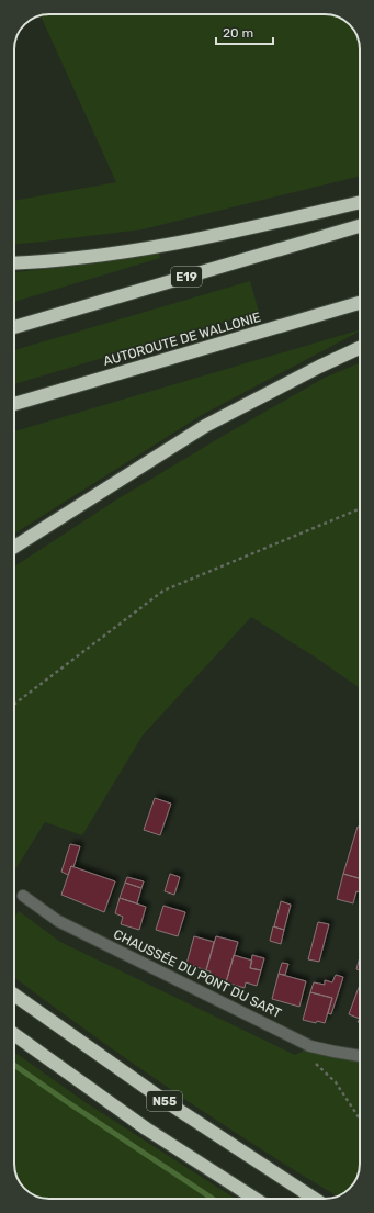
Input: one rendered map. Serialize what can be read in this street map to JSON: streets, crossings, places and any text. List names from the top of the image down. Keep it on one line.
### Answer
{"streets":{"highway":["E19","AUTOROUTE DE WALLONIE","N55"],"street":["CHAUSSÉE DU PONT DU SART"]},"scale_bar":"20 m"}
